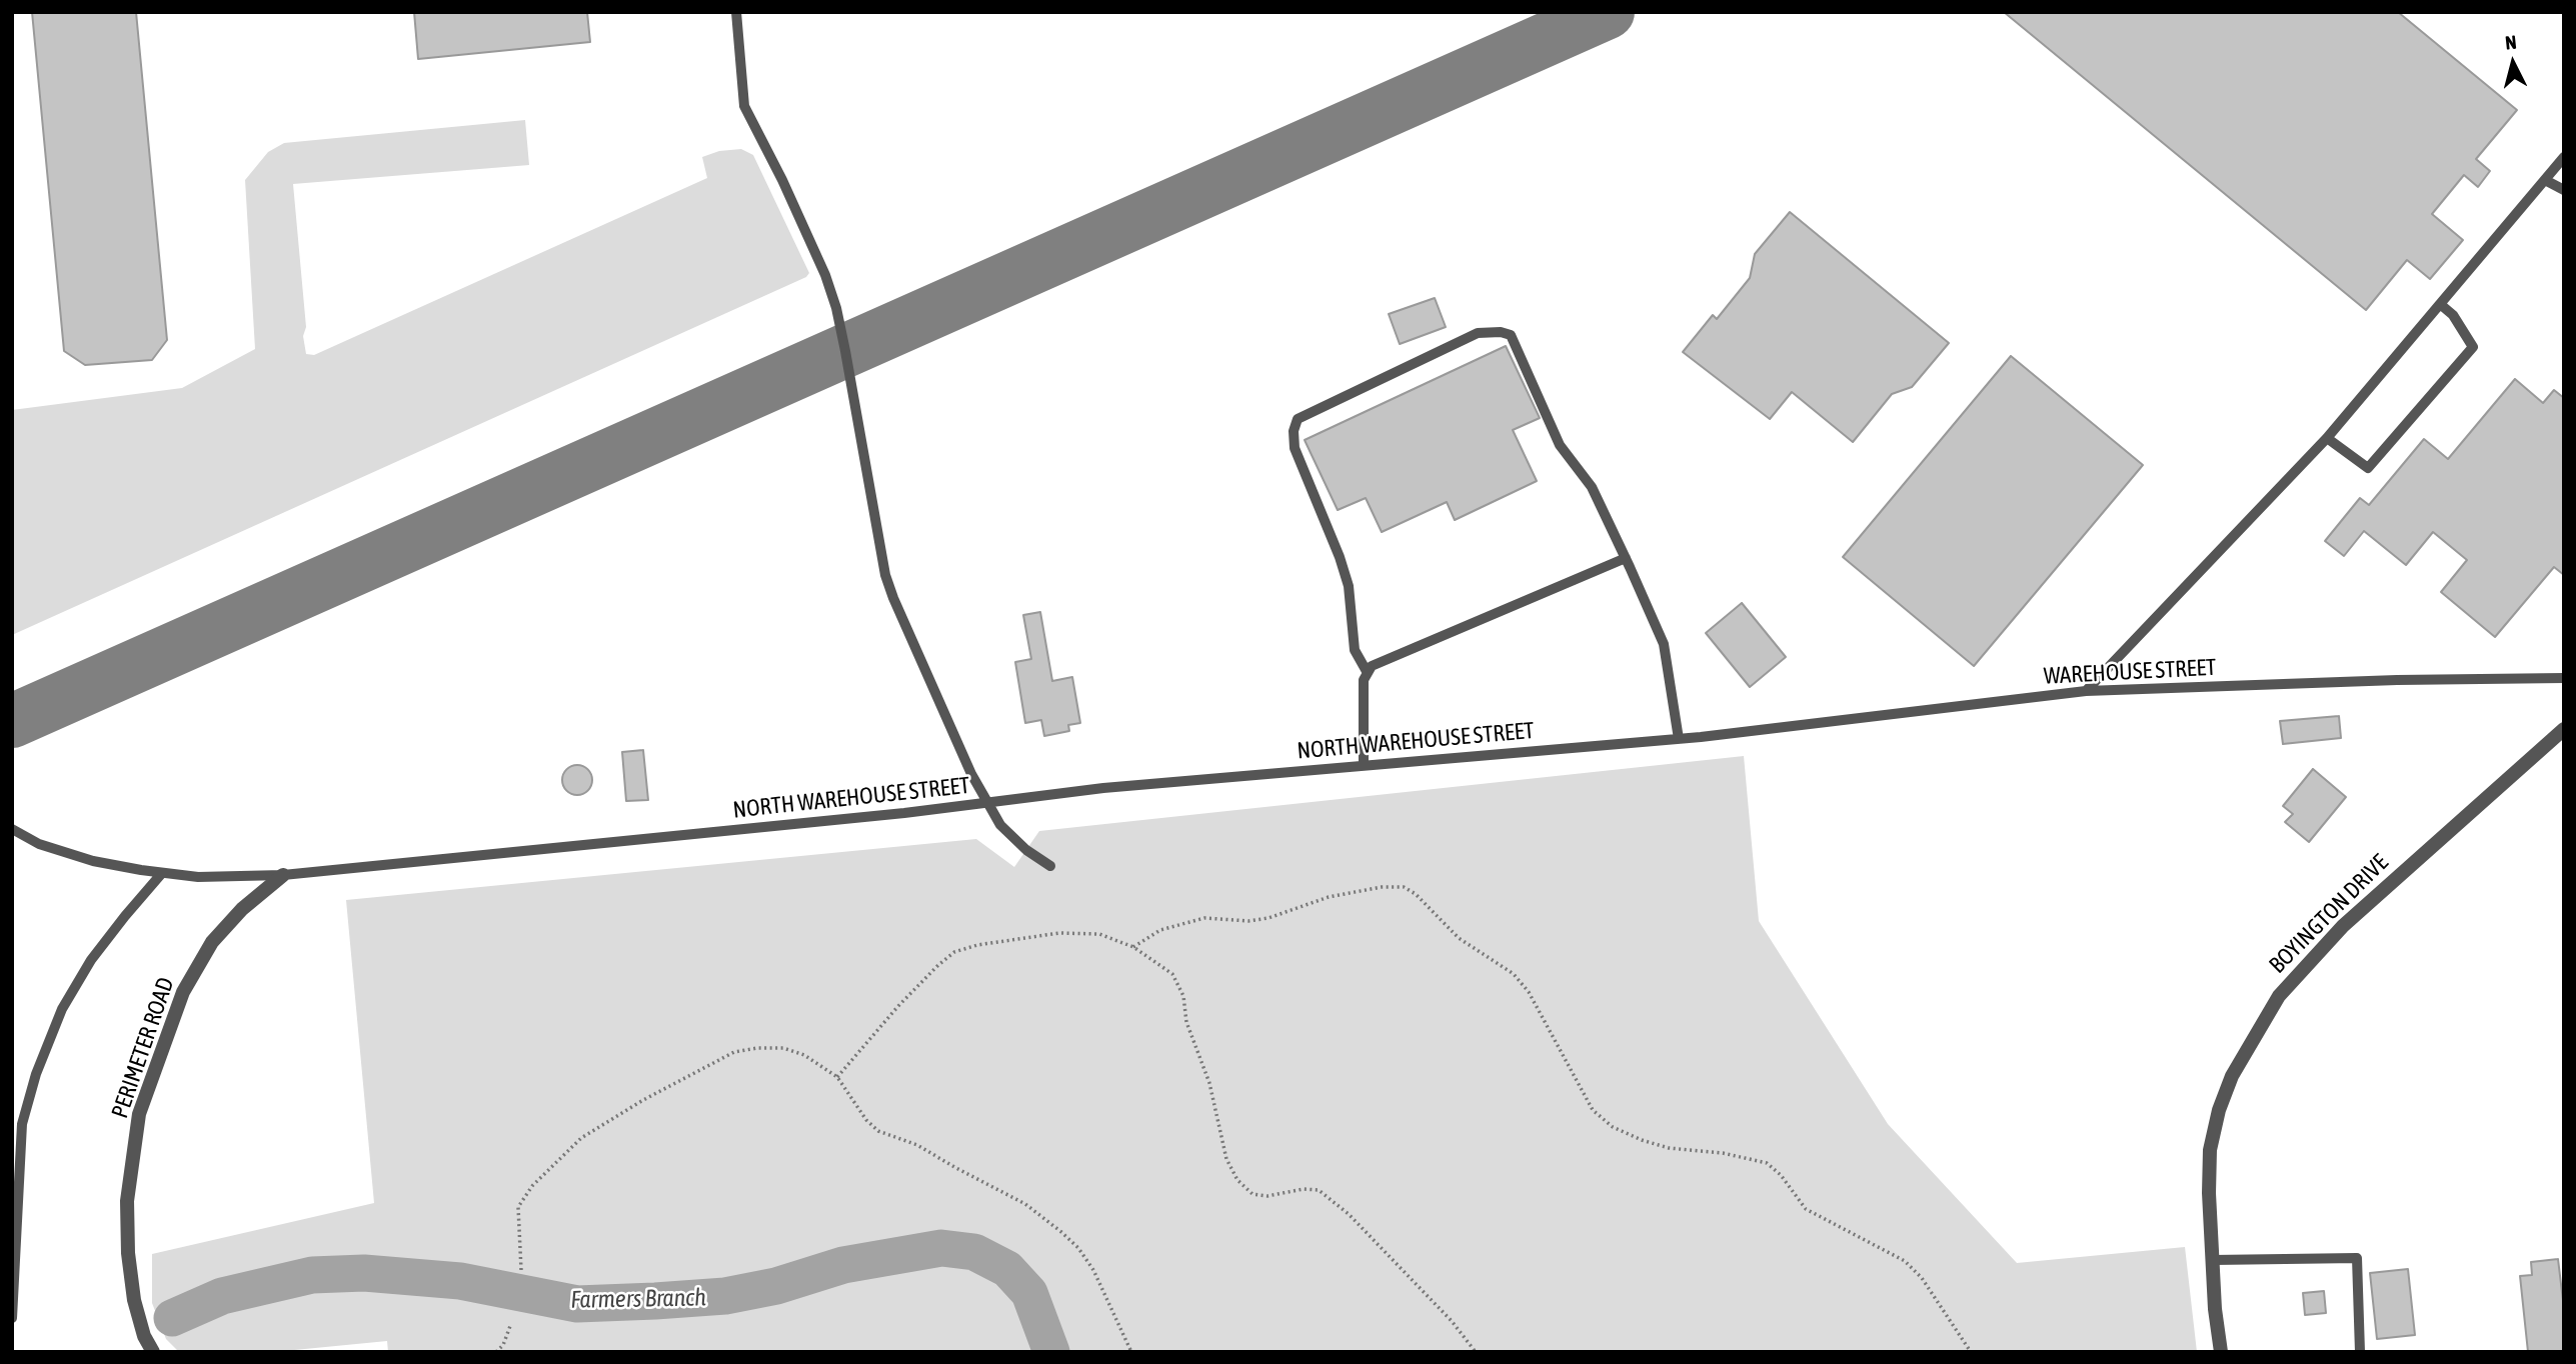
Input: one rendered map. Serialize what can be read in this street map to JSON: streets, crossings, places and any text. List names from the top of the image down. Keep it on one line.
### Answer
{"streets":{"street":["BOYINGTON DRIVE","PERIMETER ROAD"],"lane":["WAREHOUSE STREET","NORTH WAREHOUSE STREET"]},"crossings":[["WAREHOUSE STREET","NORTH WAREHOUSE STREET"],["NORTH WAREHOUSE STREET","PERIMETER ROAD"]],"water":["Farmers Branch"],"north":"top"}
